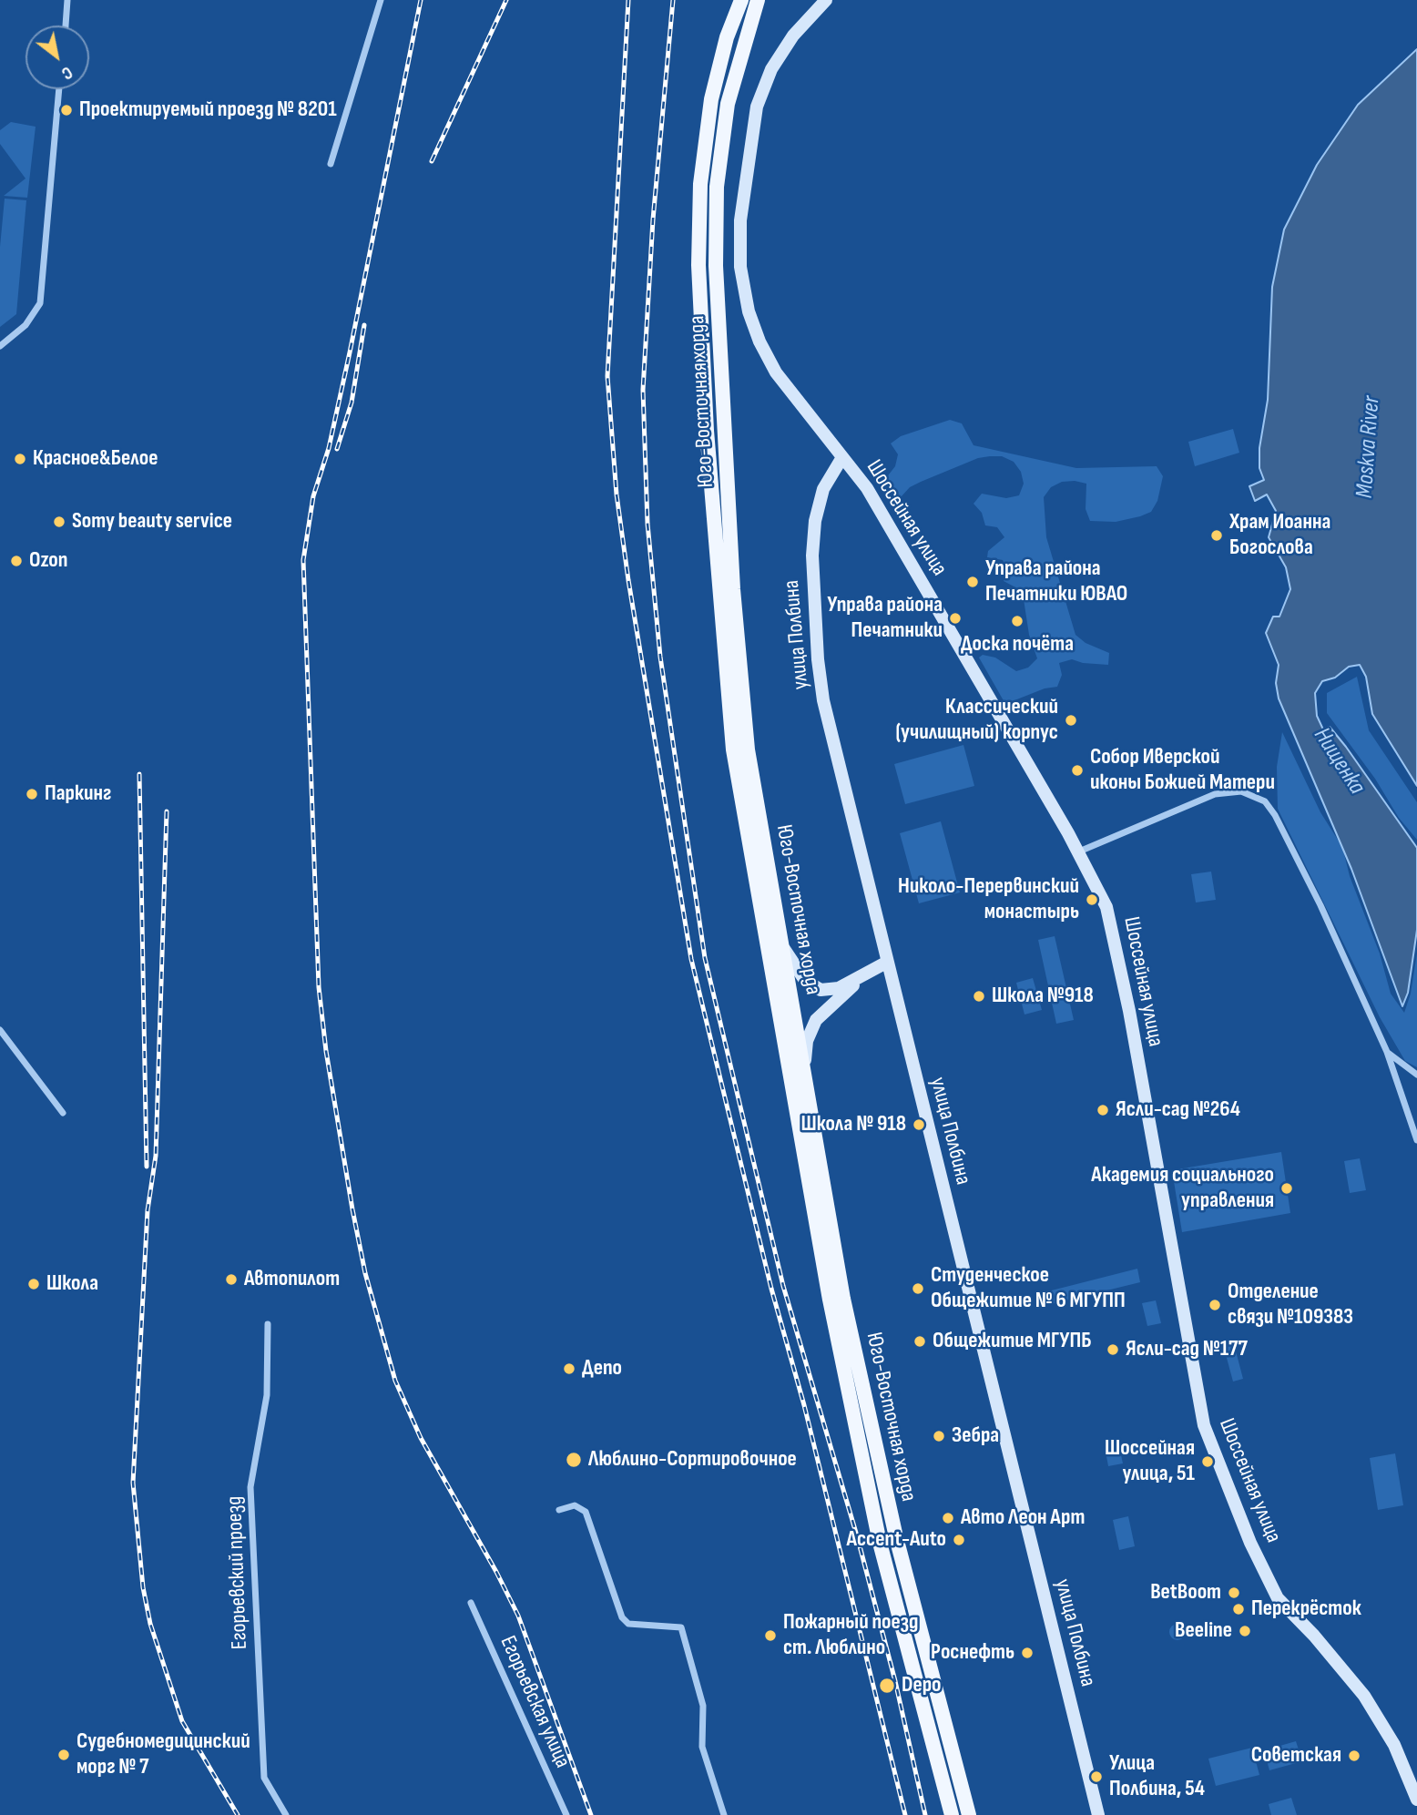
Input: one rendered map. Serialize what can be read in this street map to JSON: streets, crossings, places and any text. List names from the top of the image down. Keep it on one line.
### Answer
{"streets":{"main road":["Юго-Восточная хорда","Шоссейная улица","улица Полбина"],"street":["Егорьевский проезд","Егорьевская улица"]},"crossings":[["Шоссейная улица","улица Полбина"]],"water":["Moskva River","Нищенка"],"places":["Проектируемый проезд № 8201","Красное&Белое","Somy beauty service","Храм Иоанна Богослова","Ozon","Управа района Печатники ЮВАО","Управа района Печатники","Доска почёта","Классический (училищный) корпус","Собор Иверской иконы Божией Матери","Паркинг","Николо-Перервинский монастырь","Школа №918","Ясли-сад №264","Школа № 918","Академия социального управления","Автопилот","Школа","Студенческое Общежитие № 6 МГУПП","Отделение связи №109383","Общежитие МГУПБ","Ясли-сад №177","Депо","Зебра","Люблино-Сортировочное","Шоссейная улица, 51","Авто Леон Арт","Accent-Auto","BetBoom","Перекрёсток","Beeline","Пожарный поезд ст. Люблино","Роснефть","Depo","Судебномедицинский морг № 7","Советская","Улица Полбина, 54"],"north":"bottom right"}
